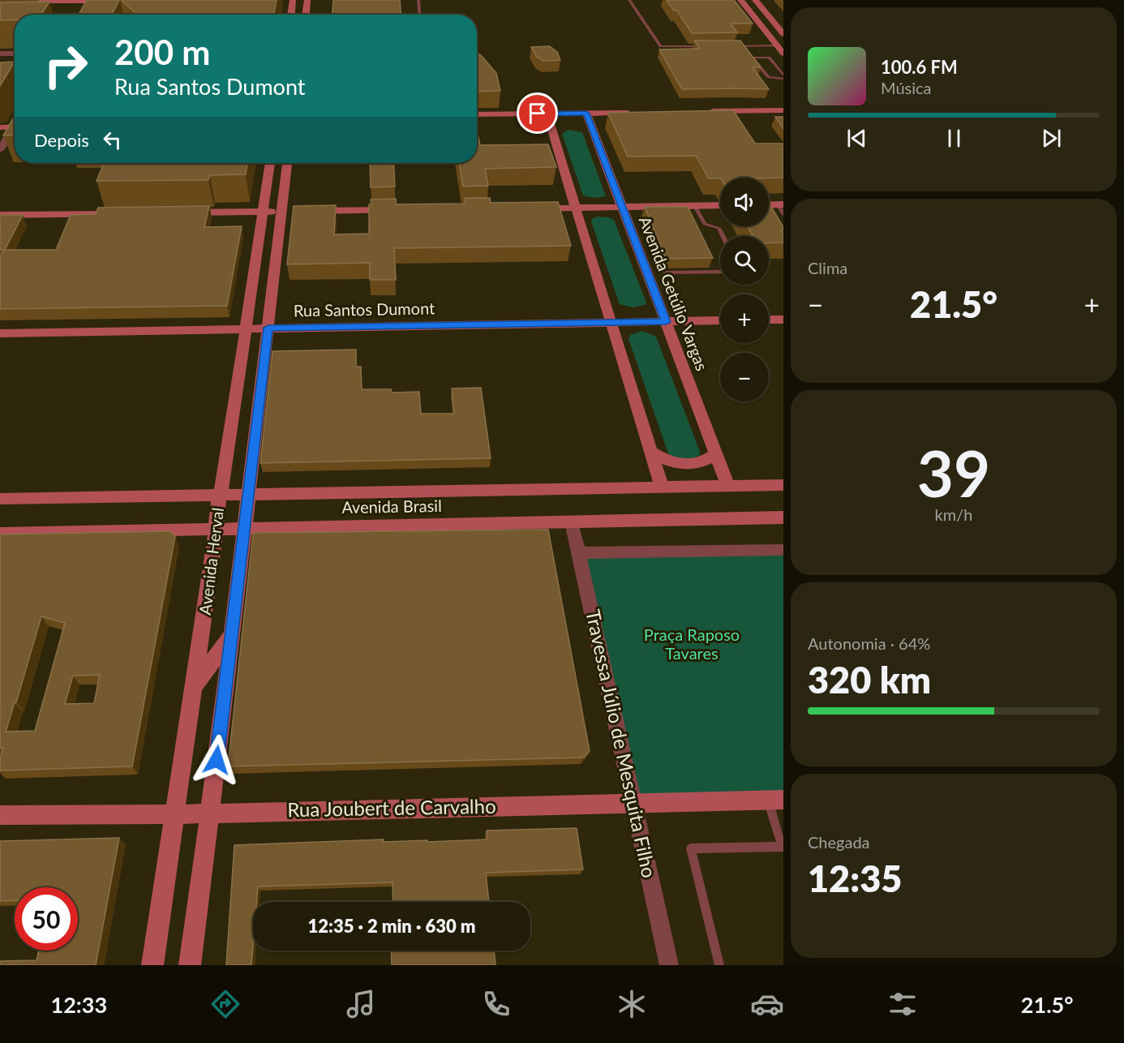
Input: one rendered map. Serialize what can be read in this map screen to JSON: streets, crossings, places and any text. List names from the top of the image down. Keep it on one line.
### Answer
{"streets":{"main road":["Avenida Getúlio Vargas","Rua Santos Dumont","Avenida Brasil","Avenida Herval","Rua Joubert de Carvalho"],"street":["Travessa Júlio de Mesquita Filho"]},"crossings":[["Avenida Getúlio Vargas","Rua Santos Dumont"],["Avenida Getúlio Vargas","Avenida Brasil"],["Rua Santos Dumont","Avenida Herval"],["Avenida Brasil","Avenida Herval"],["Avenida Brasil","Travessa Júlio de Mesquita Filho"],["Avenida Herval","Rua Joubert de Carvalho"],["Travessa Júlio de Mesquita Filho","Rua Joubert de Carvalho"]],"parks":["Praça Raposo Tavares"],"page":{"turn":["200 m","Rua Santos Dumont"],"song":["100.6 FM","Música"],"then":"Depois","map_buttons":["+","−"],"tile":["Clima",["39","km/h"],["Autonomia · 64%","320 km"],["Chegada","12:35"]],"heat":["−","21.5°","+"],"limit":"50","trip":"12:35 · 2 min · 630 m","tabs":["12:33","21.5°"]}}
